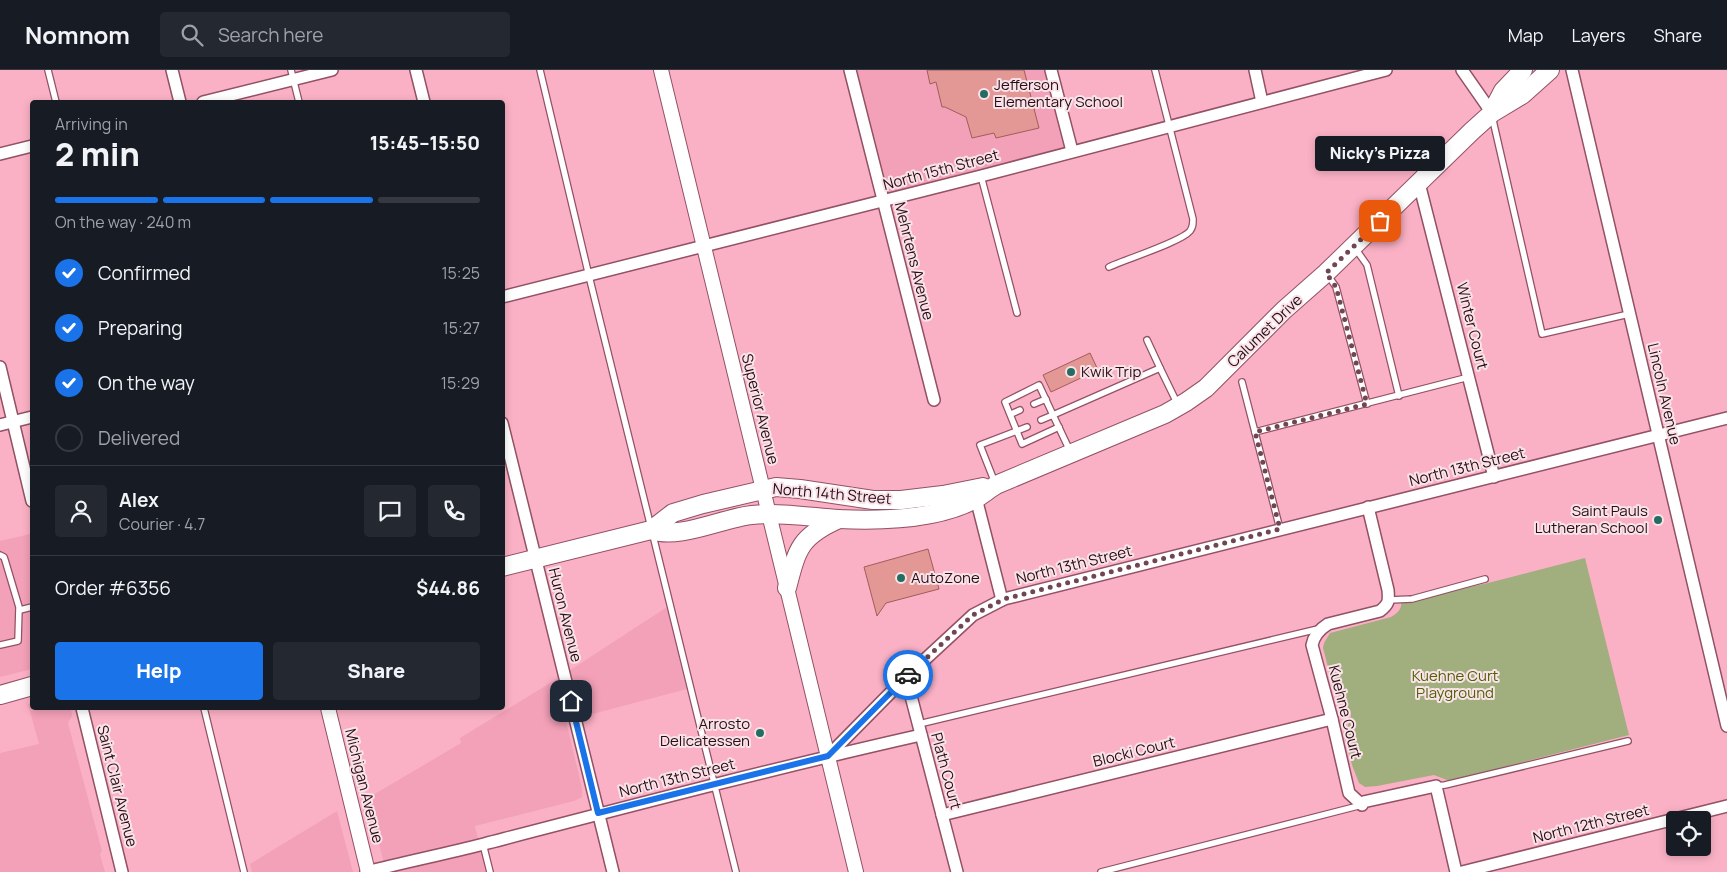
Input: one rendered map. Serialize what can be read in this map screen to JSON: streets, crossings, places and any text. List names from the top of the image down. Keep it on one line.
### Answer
{"streets":{"main road":["Calumet Drive","North 14th Street"],"street":["North 15th Street","Mehrtens Avenue","Winter Court","Lincoln Avenue","Superior Avenue","North 13th Street","Huron Avenue","Kuehne Court","Blocki Court","Plath Court","Saint Clair Avenue","Michigan Avenue","North 12th Street"]},"crossings":[["North 15th Street","Mehrtens Avenue"],["North 15th Street","Superior Avenue"],["Winter Court","Calumet Drive"],["Winter Court","North 13th Street"],["Calumet Drive","North 14th Street"],["Lincoln Avenue","North 13th Street"],["Superior Avenue","North 13th Street"],["Superior Avenue","North 14th Street"],["North 13th Street","Huron Avenue"],["North 13th Street","Plath Court"],["North 13th Street","Michigan Avenue"],["North 14th Street","Huron Avenue"],["Kuehne Court","Blocki Court"],["Blocki Court","Plath Court"]],"parks":["Kuehne Curt Playground"],"places":["Jefferson Elementary School","Nicky's Pizza","Kwik Trip","Saint Pauls Lutheran School","AutoZone","Arrosto Delicatessen"],"page":{"header":"Nomnom","search":"Search here","nav":["Map","Layers","Share"],"heading":["2 min","Arriving in","15:45–15:50"],"panel":["Alex","Courier · 4.7","Order #6356","$44.86"],"bubble":"Nicky's Pizza","bar":"On the way · 240 m","list":[["Confirmed","15:25"],["Preparing","15:27"],["On the way","15:29"],"Delivered"],"buttons":["Help","Share"]}}
